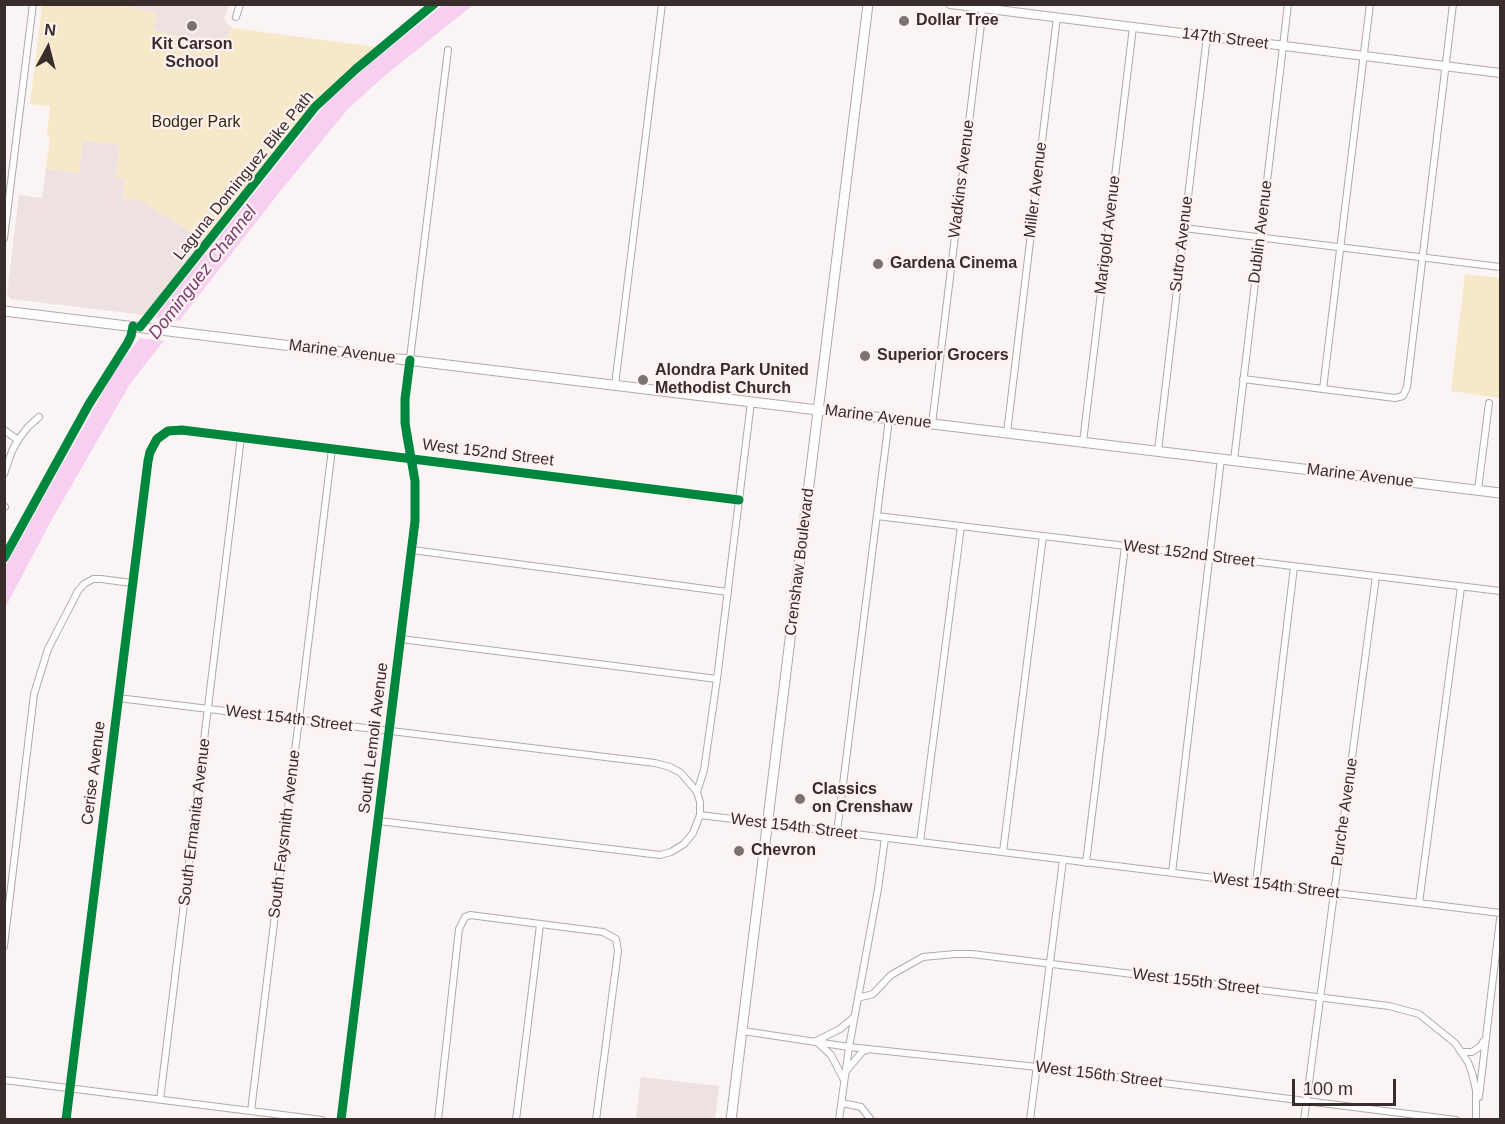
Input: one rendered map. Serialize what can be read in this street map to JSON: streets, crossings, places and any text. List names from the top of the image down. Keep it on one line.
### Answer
{"streets":{"main road":["Marine Avenue","Crenshaw Boulevard"],"street":["147th Street","Wadkins Avenue","Miller Avenue","Dublin Avenue","Marigold Avenue","Sutro Avenue","West 152nd Street","West 154th Street","South Lemoli Avenue","Cerise Avenue","Purche Avenue","South Ermanita Avenue","South Faysmith Avenue","West 155th Street","West 156th Street"],"cycle path":["Laguna Dominguez Bike Path"]},"crossings":[["147th Street","Wadkins Avenue"],["147th Street","Miller Avenue"],["147th Street","Dublin Avenue"],["147th Street","Marigold Avenue"],["147th Street","Sutro Avenue"],["Wadkins Avenue","Marine Avenue"],["Miller Avenue","Marine Avenue"],["Dublin Avenue","Marine Avenue"],["Marigold Avenue","Marine Avenue"],["Sutro Avenue","Marine Avenue"],["Marine Avenue","Crenshaw Boulevard"],["Marine Avenue","South Lemoli Avenue"],["West 152nd Street","South Lemoli Avenue"],["West 152nd Street","Cerise Avenue"],["West 152nd Street","Purche Avenue"],["West 152nd Street","South Ermanita Avenue"],["West 152nd Street","South Faysmith Avenue"],["Crenshaw Boulevard","West 154th Street"],["Crenshaw Boulevard","West 156th Street"],["West 154th Street","South Lemoli Avenue"],["West 154th Street","Cerise Avenue"],["West 154th Street","Purche Avenue"],["West 154th Street","South Ermanita Avenue"],["West 154th Street","South Faysmith Avenue"],["Purche Avenue","West 155th Street"],["Purche Avenue","West 156th Street"]],"water":["Dominguez Channel"],"parks":["Bodger Park"],"places":["Dollar Tree","Kit Carson School","Gardena Cinema","Superior Grocers","Alondra Park United Methodist Church","Classics on Crenshaw","Chevron"],"scale_bar":"100 m","north":"top"}
